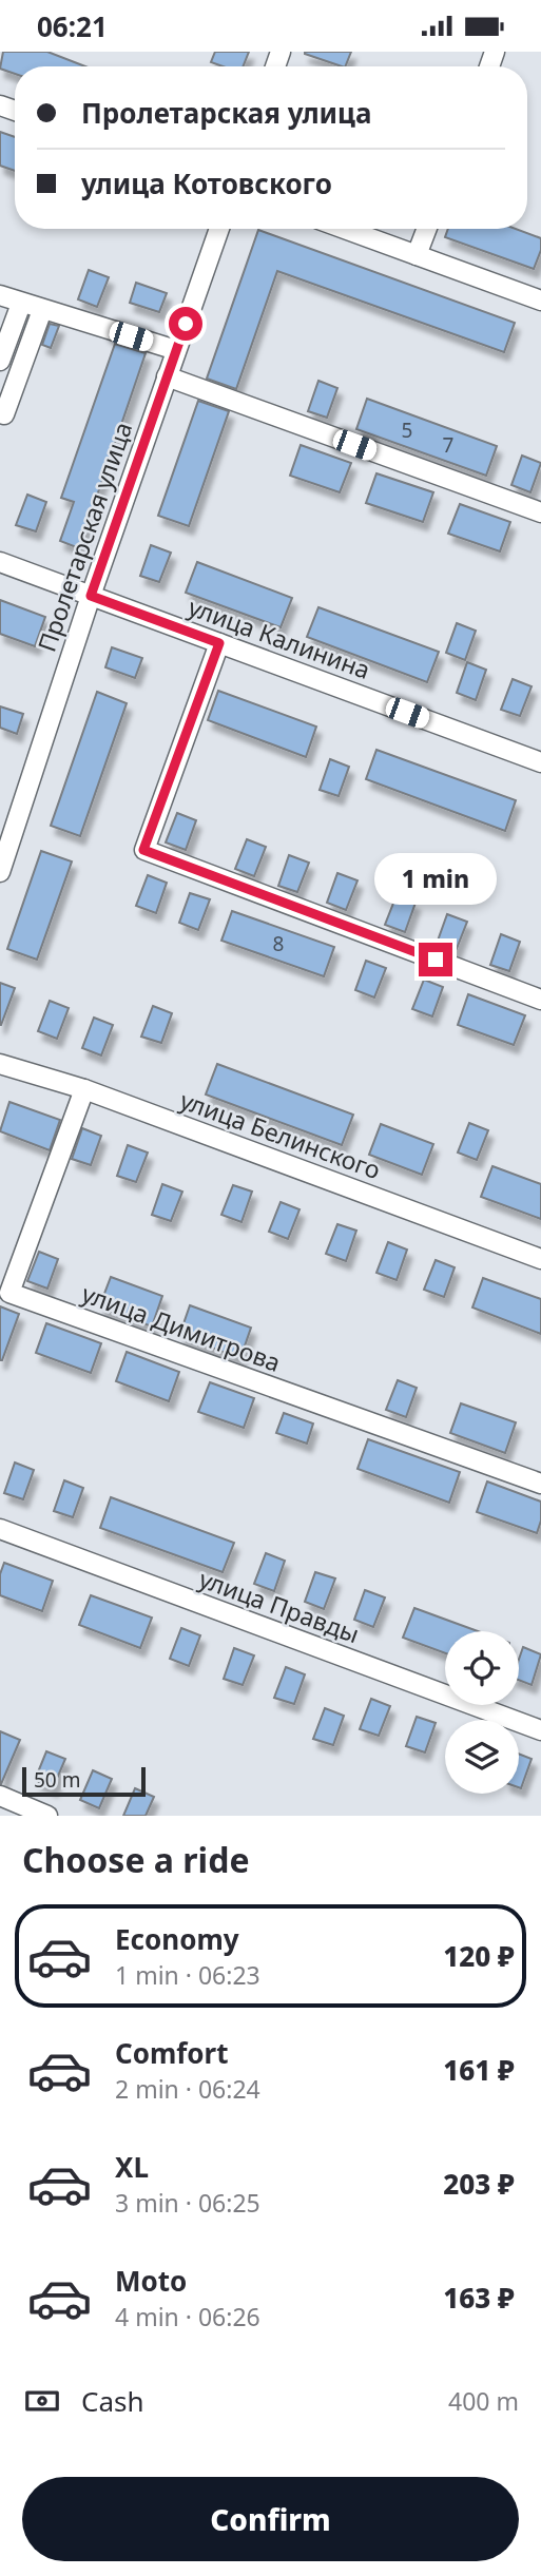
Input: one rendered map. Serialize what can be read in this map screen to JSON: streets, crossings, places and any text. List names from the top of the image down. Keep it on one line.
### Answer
{"streets":{"street":["Пролетарская улица","улица Калинина","улица Белинского","улица Димитрова","улица Правды"]},"crossings":[["Пролетарская улица","улица Калинина"],["улица Белинского","улица Димитрова"]],"house_numbers":["5","7","8"],"scale_bar":"50 m","page":{"status":"06:21","banner":["Пролетарская улица","улица Котовского"],"bubble":"1 min","scale":"50 m","heading":"Choose a ride","list":[{"name":"Economy","note":"1 min · 06:23","value":"120 ₽"},{"name":"Comfort","note":"2 min · 06:24","value":"161 ₽"},{"name":"XL","note":"3 min · 06:25","value":"203 ₽"},{"name":"Moto","note":"4 min · 06:26","value":"163 ₽"}],"pay":["Cash","400 m"],"buttons":"Confirm"}}
